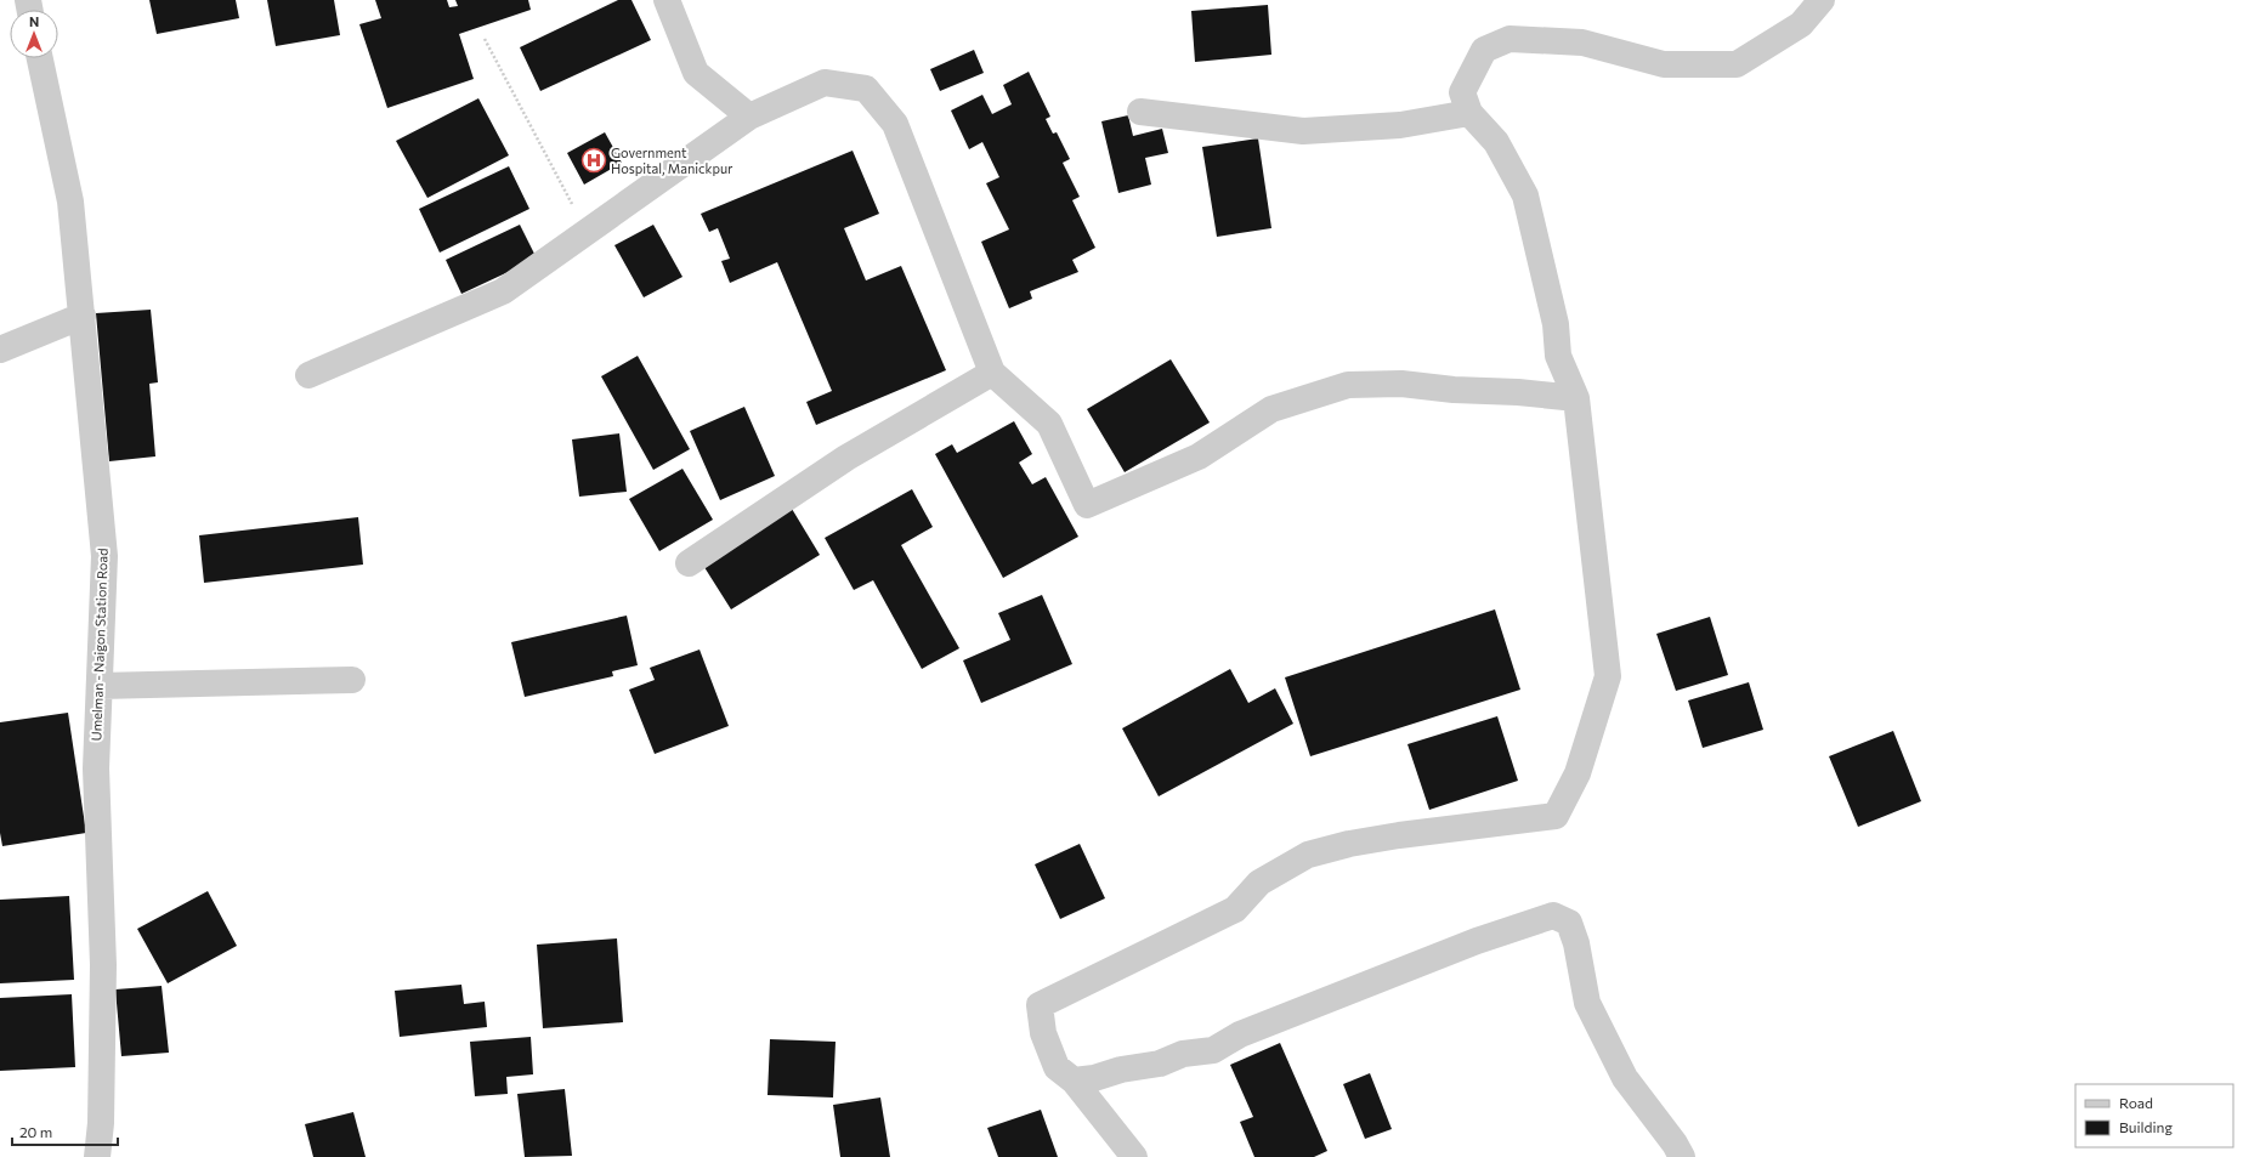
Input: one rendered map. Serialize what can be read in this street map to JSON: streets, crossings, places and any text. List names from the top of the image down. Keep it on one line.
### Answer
{"streets":{"street":["Umelman - Naigon Station Road"]},"places":{"hospital":["Government Hospital, Manickpur"]},"legend":["Road","Building"],"scale_bar":"20 m","north":"top"}
